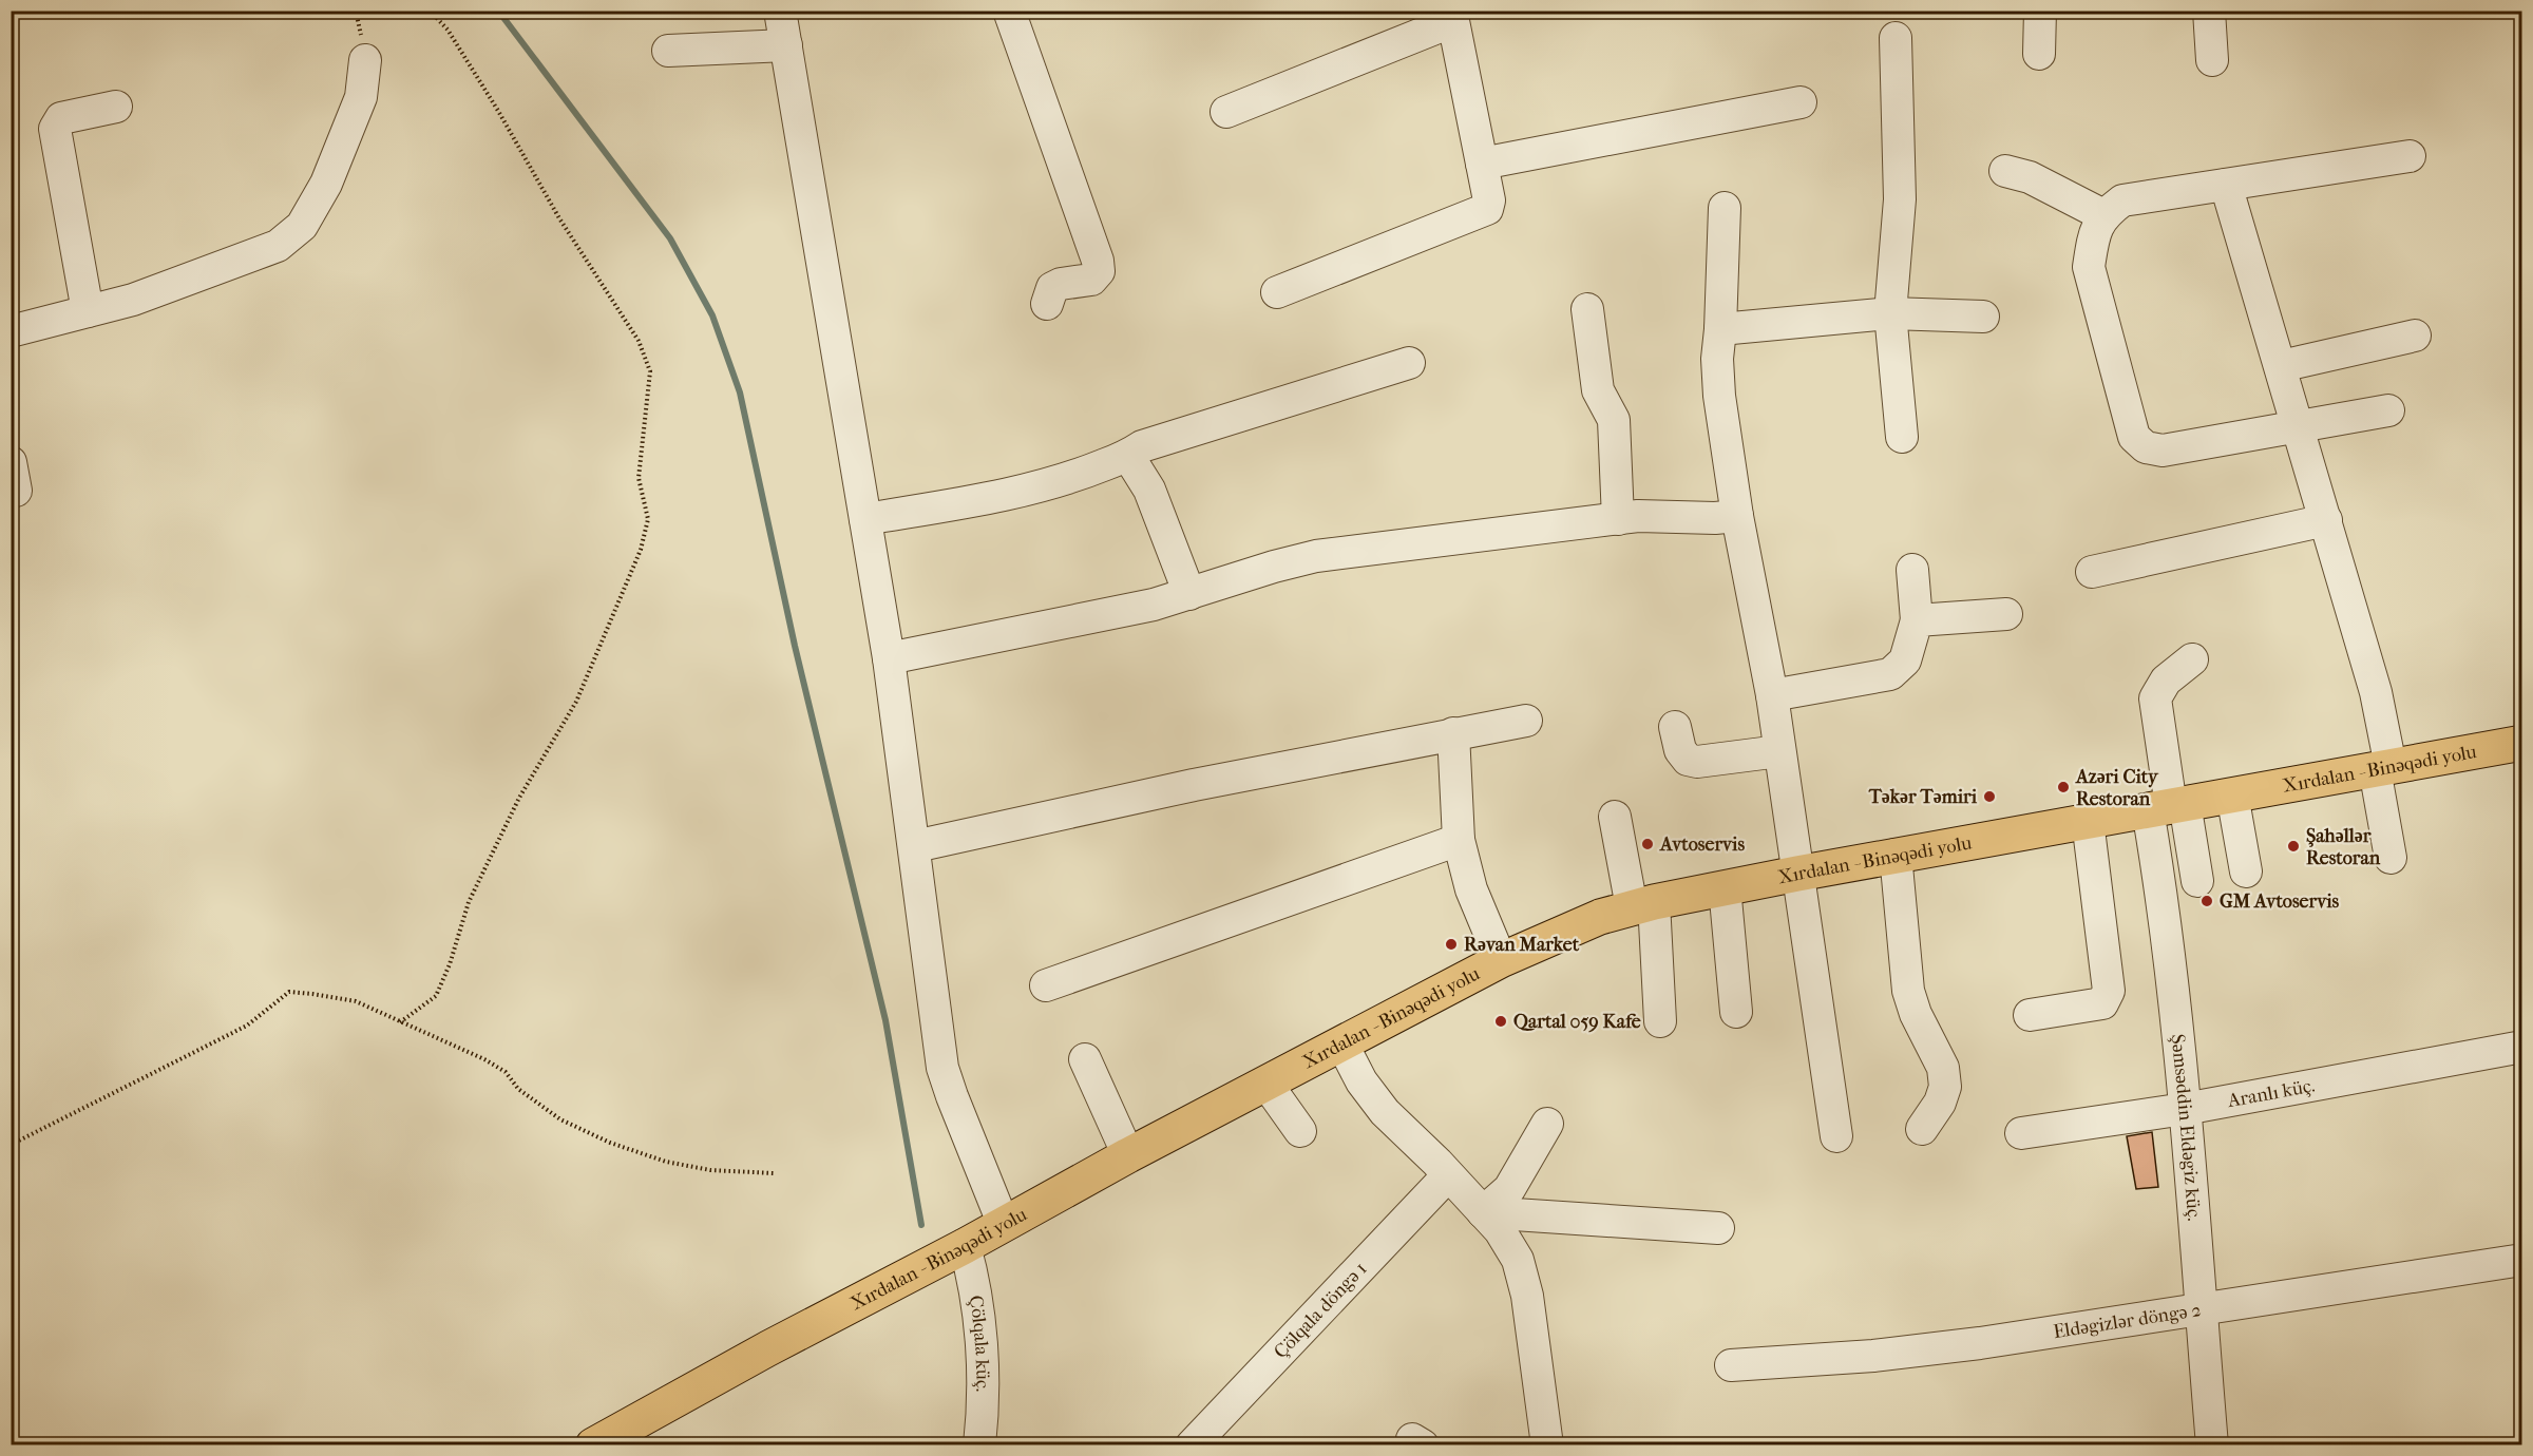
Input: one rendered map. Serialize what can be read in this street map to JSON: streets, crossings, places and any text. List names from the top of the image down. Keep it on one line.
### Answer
{"streets":{"main road":["Xırdalan - Binəqədi yolu"],"street":["Aranlı küç.","Şəmsəddin Eldəgiz küç.","Çölqala döngə 1","Eldəgizlər döngə 2","Çölqala küç."]},"crossings":[["Xırdalan - Binəqədi yolu","Şəmsəddin Eldəgiz küç."],["Xırdalan - Binəqədi yolu","Çölqala küç."],["Aranlı küç.","Şəmsəddin Eldəgiz küç."],["Şəmsəddin Eldəgiz küç.","Eldəgizlər döngə 2"]],"places":["Azəri City Restoran","Təkər Təmiri","Avtoservis","Şahəllər Restoran","GM Avtoservis","Rəvan Market","Qartal 059 Kafe"]}
